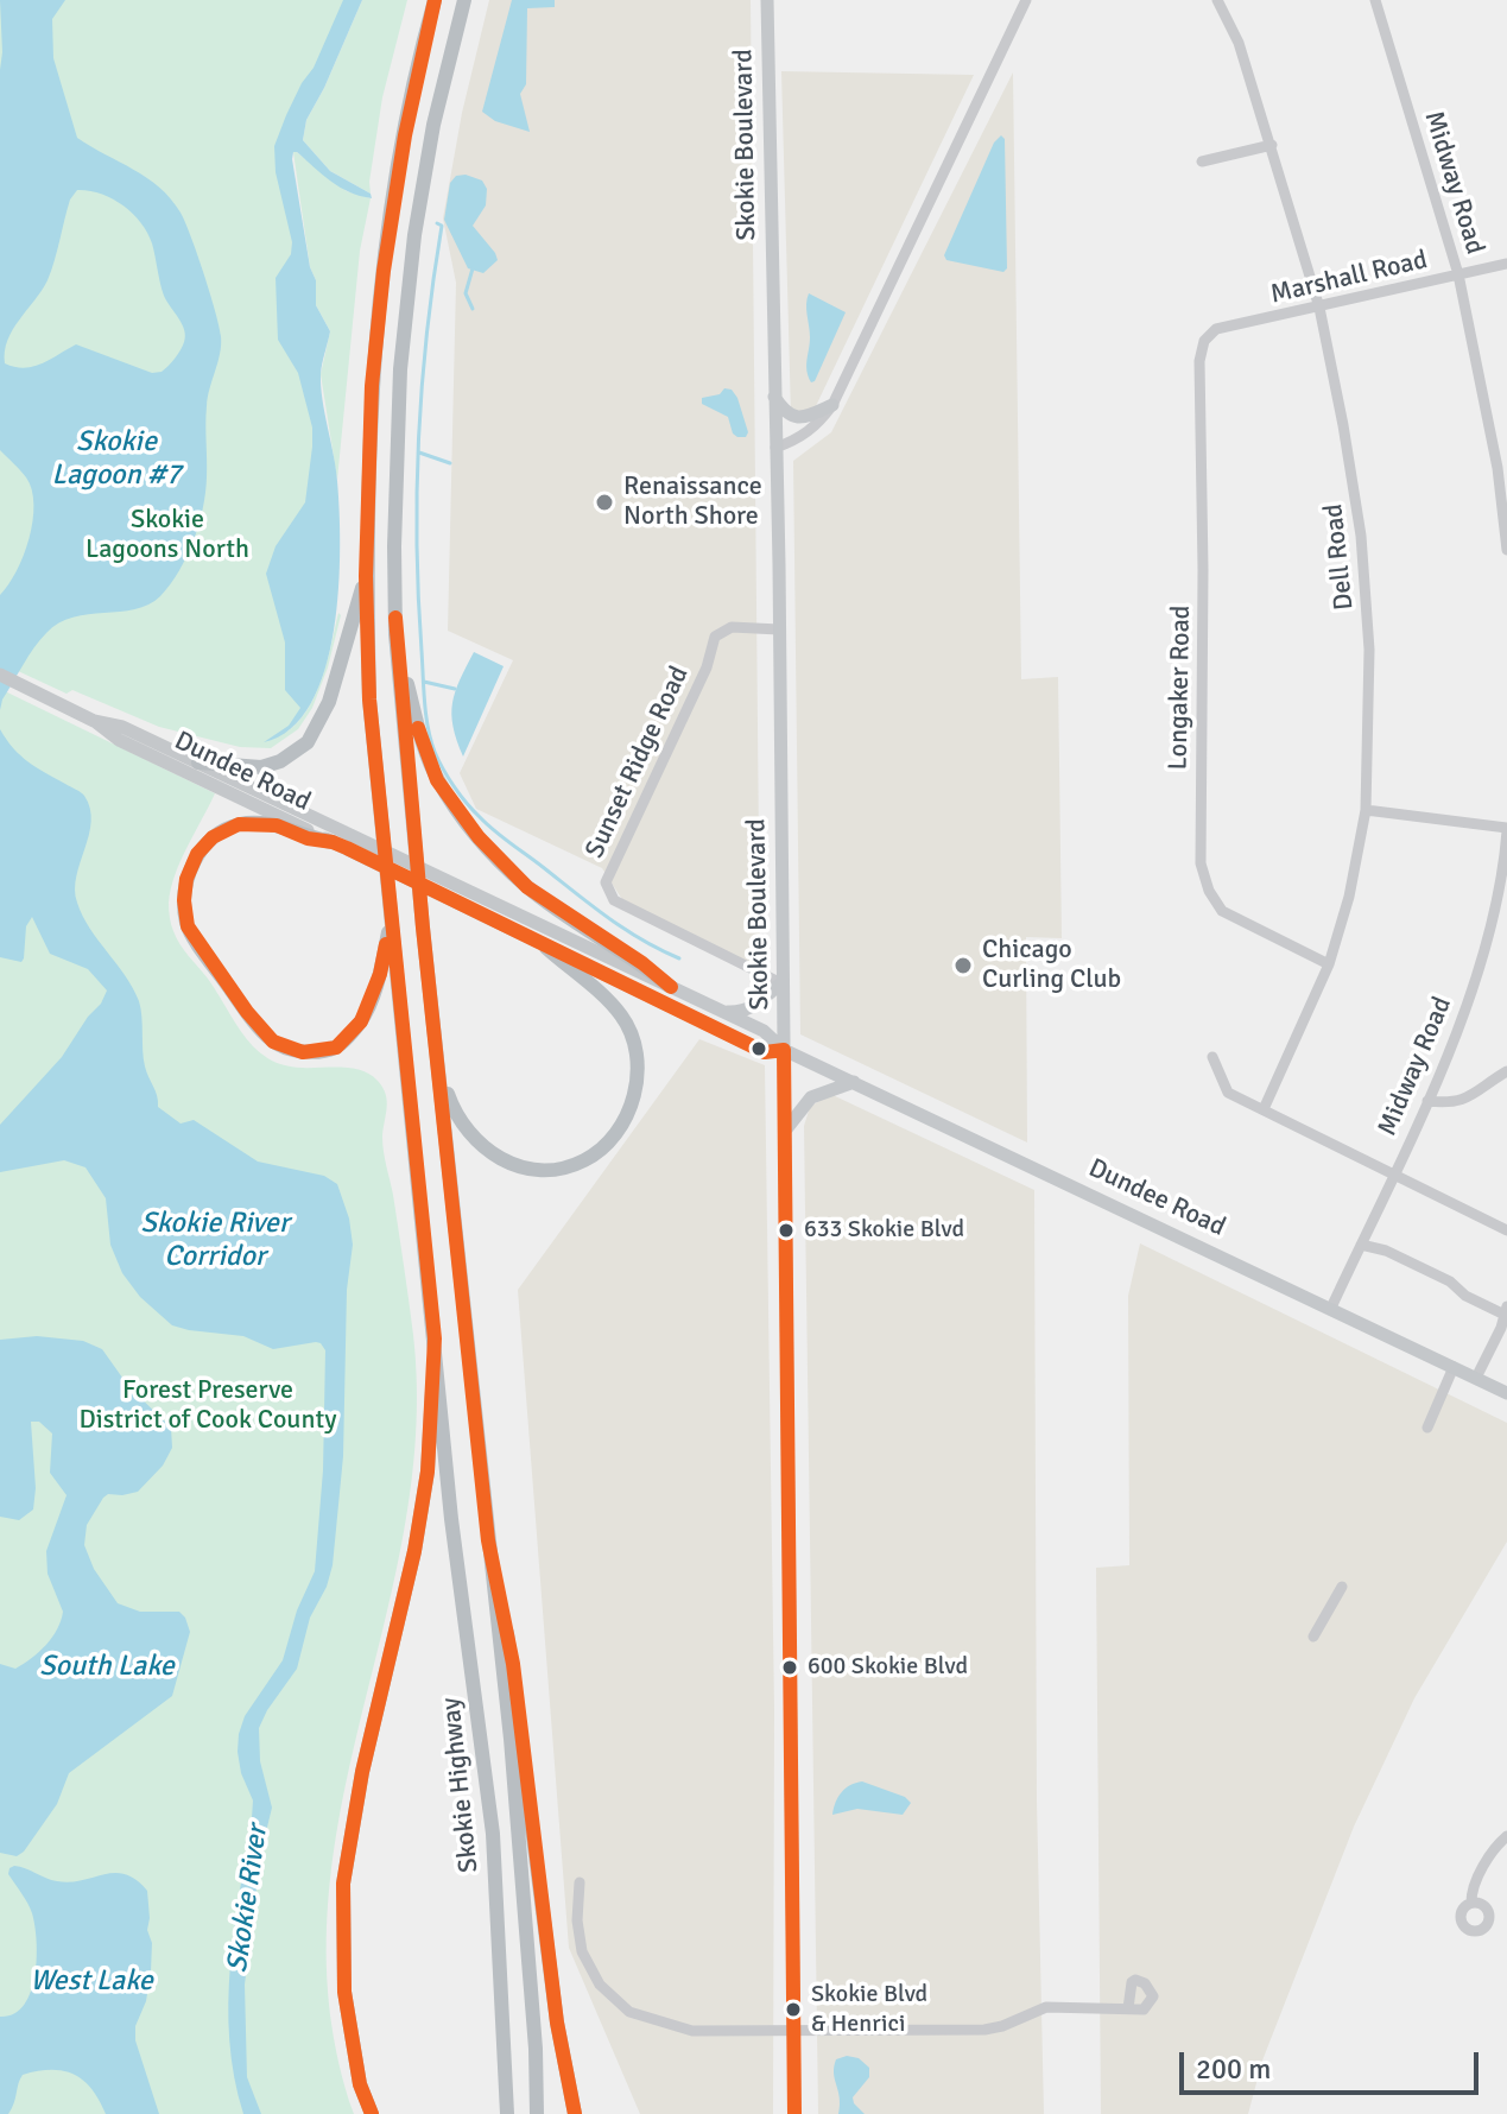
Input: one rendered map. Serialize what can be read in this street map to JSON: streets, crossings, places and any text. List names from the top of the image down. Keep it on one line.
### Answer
{"streets":{"highway":["Skokie Highway"],"main road":["Skokie Boulevard","Dundee Road"],"street":["Midway Road","Marshall Road","Dell Road","Longaker Road","Sunset Ridge Road"]},"crossings":[["Skokie Boulevard","Sunset Ridge Road"],["Skokie Boulevard","Dundee Road"],["Midway Road","Marshall Road"],["Midway Road","Dundee Road"],["Marshall Road","Dell Road"],["Marshall Road","Longaker Road"],["Dell Road","Longaker Road"]],"water":["Skokie Lagoon #7","Skokie River Corridor","South Lake","Skokie River","West Lake"],"parks":["Skokie Lagoons North","Forest Preserve District of Cook County"],"places":["Renaissance North Shore","Chicago Curling Club","633 Skokie Blvd","600 Skokie Blvd","Skokie Blvd & Henrici"],"scale_bar":"200 m"}
